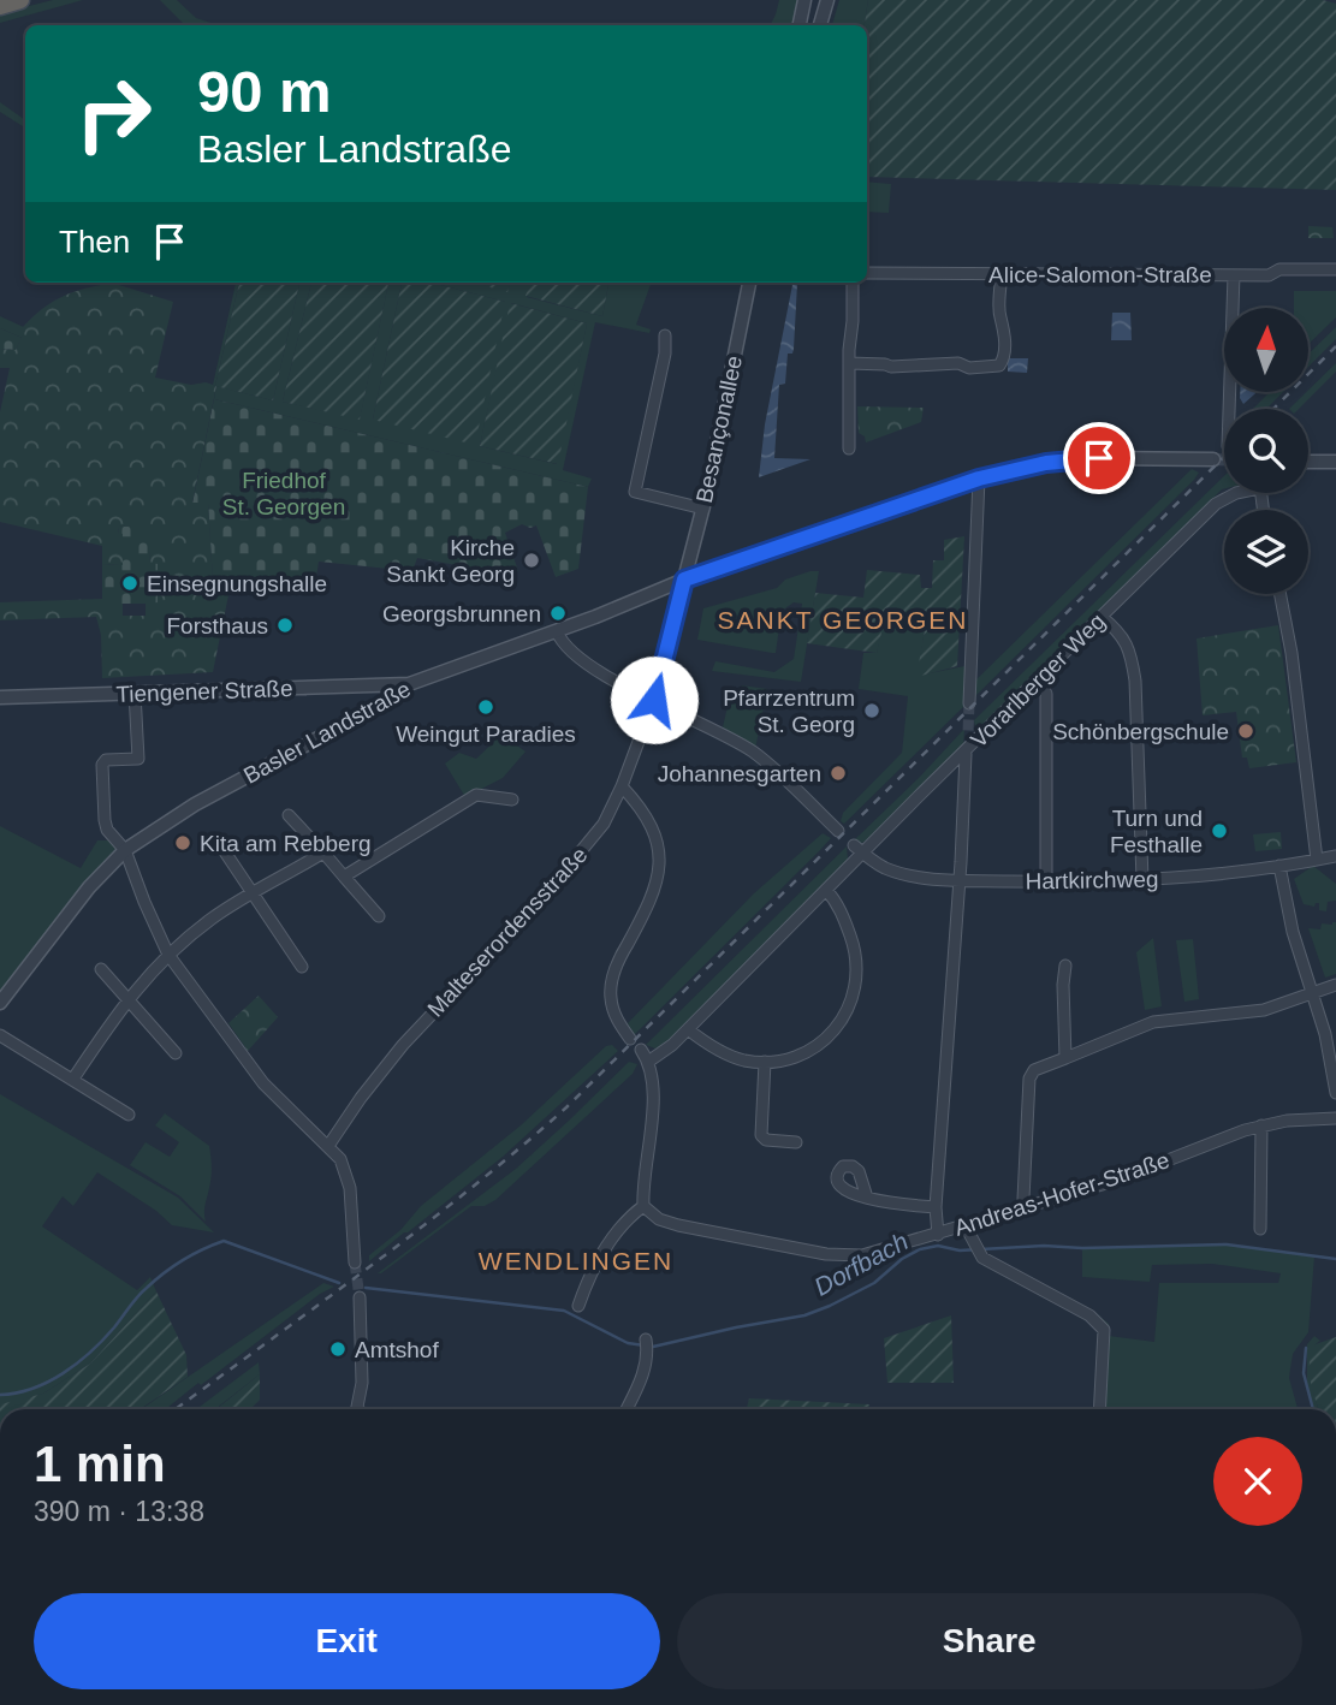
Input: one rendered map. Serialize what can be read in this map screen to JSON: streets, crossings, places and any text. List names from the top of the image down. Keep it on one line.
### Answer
{"streets":{"street":["Alice-Salomon-Straße","Besançonallee","Vorarlberger Weg","Tiengener Straße","Basler Landstraße","Hartkirchweg","Malteserordensstraße","Andreas-Hofer-Straße"]},"crossings":[["Besançonallee","Basler Landstraße"],["Besançonallee","Malteserordensstraße"],["Vorarlberger Weg","Hartkirchweg"],["Tiengener Straße","Basler Landstraße"],["Basler Landstraße","Malteserordensstraße"]],"districts":["SANKT GEORGEN","WENDLINGEN"],"water":["Dorfbach"],"parks":["Friedhof St. Georgen"],"places":["Kirche Sankt Georg","Einsegnungshalle","Georgsbrunnen","Forsthaus","Weingut Paradies","Pfarrzentrum St. Georg","Schönbergschule","Johannesgarten","Turn und Festhalle","Kita am Rebberg","Amtshof"],"north":"top","page":{"turn":["90 m","Basler Landstraße"],"then":"Then","heading":["1 min","390 m · 13:38"],"buttons":["Exit","Share"]}}
